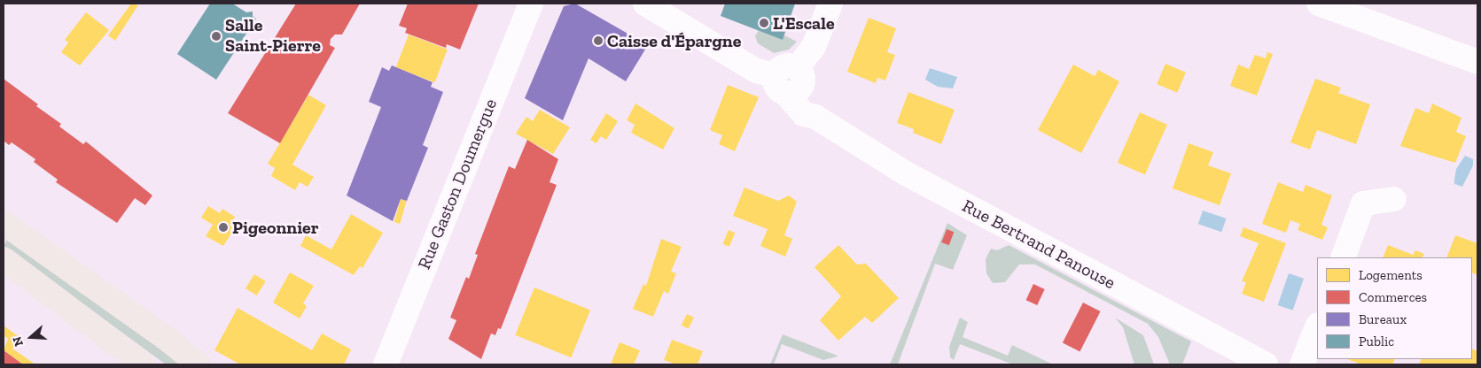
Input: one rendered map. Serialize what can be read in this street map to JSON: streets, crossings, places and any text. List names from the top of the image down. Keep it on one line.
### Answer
{"streets":{"street":["Rue Gaston Doumergue","Rue Bertrand Panouse"]},"places":["L'Escale","Salle Saint-Pierre","Caisse d'Épargne","Pigeonnier"],"legend":["Logements","Commerces","Bureaux","Public"],"north":"left"}
